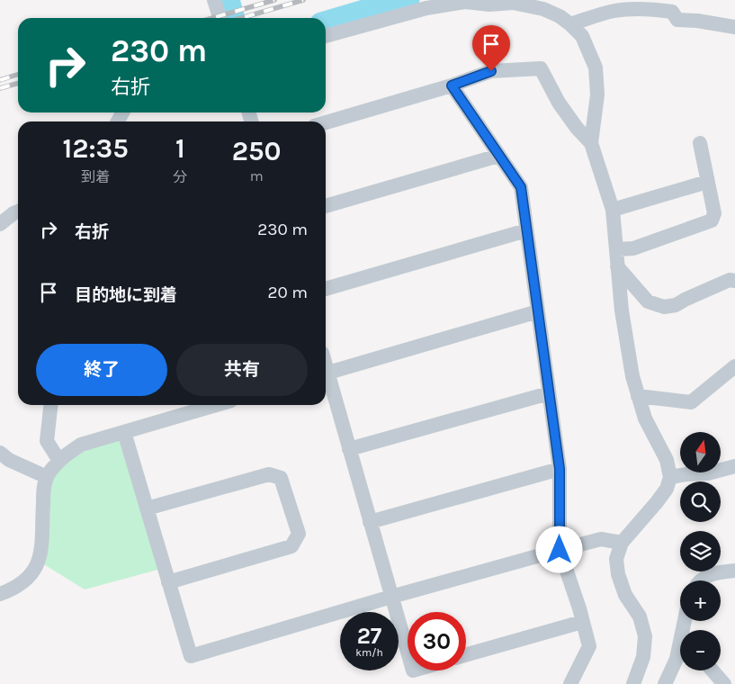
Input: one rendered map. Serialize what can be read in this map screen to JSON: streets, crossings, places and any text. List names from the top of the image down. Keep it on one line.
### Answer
{"north":"top","page":{"turn":["230 m","右折"],"eta":["12:35","到着","1","分","250","m"],"list":[{"name":"右折","value":"230 m"},{"name":"目的地に到着","value":"20 m"}],"buttons":["終了","共有"],"map_buttons":["+","−"],"speed":"27 km/h","limit":"30"}}
